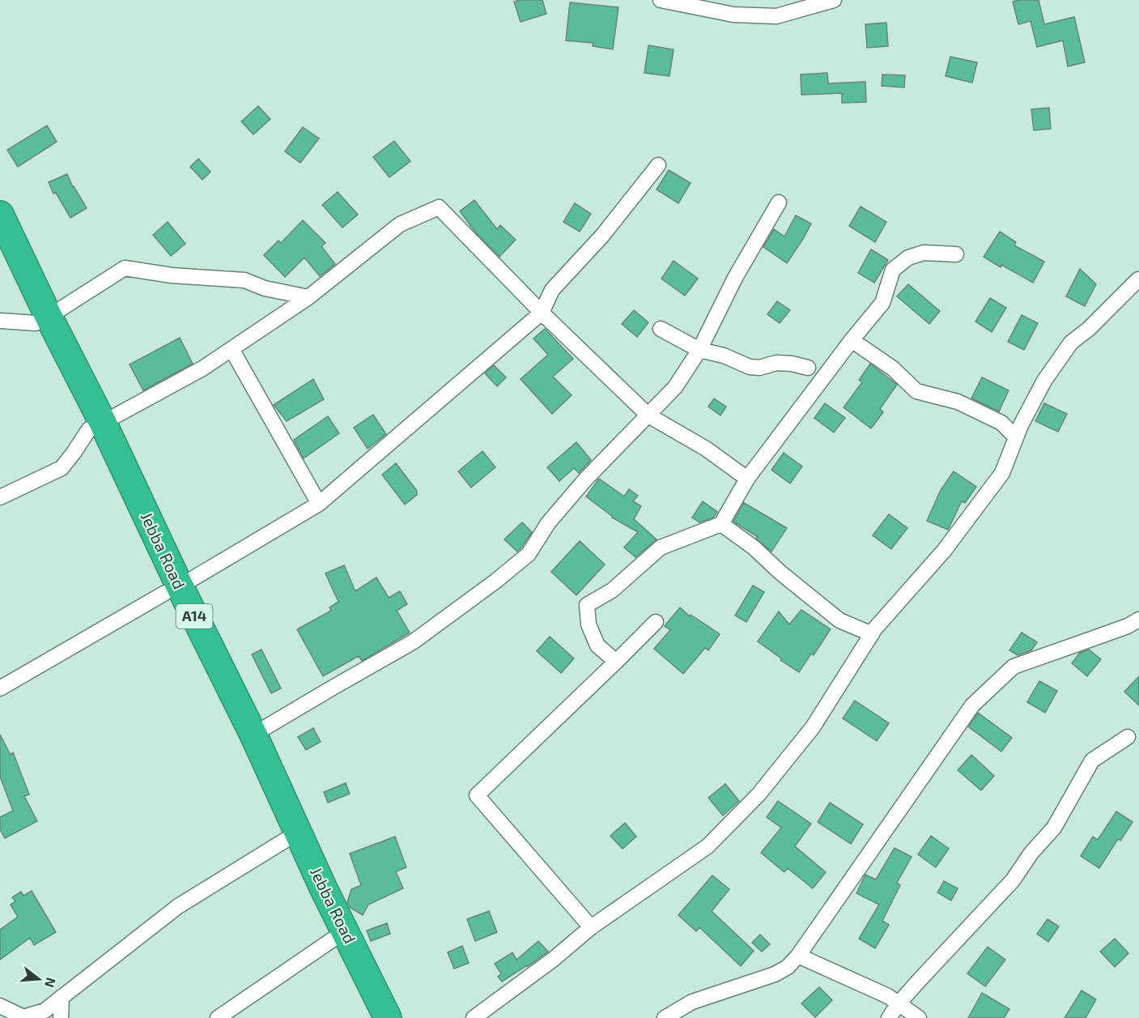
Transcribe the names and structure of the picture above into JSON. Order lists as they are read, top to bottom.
{
  "streets": {
    "highway": ["Jebba Road", "A14"]
  },
  "north": "right"
}
